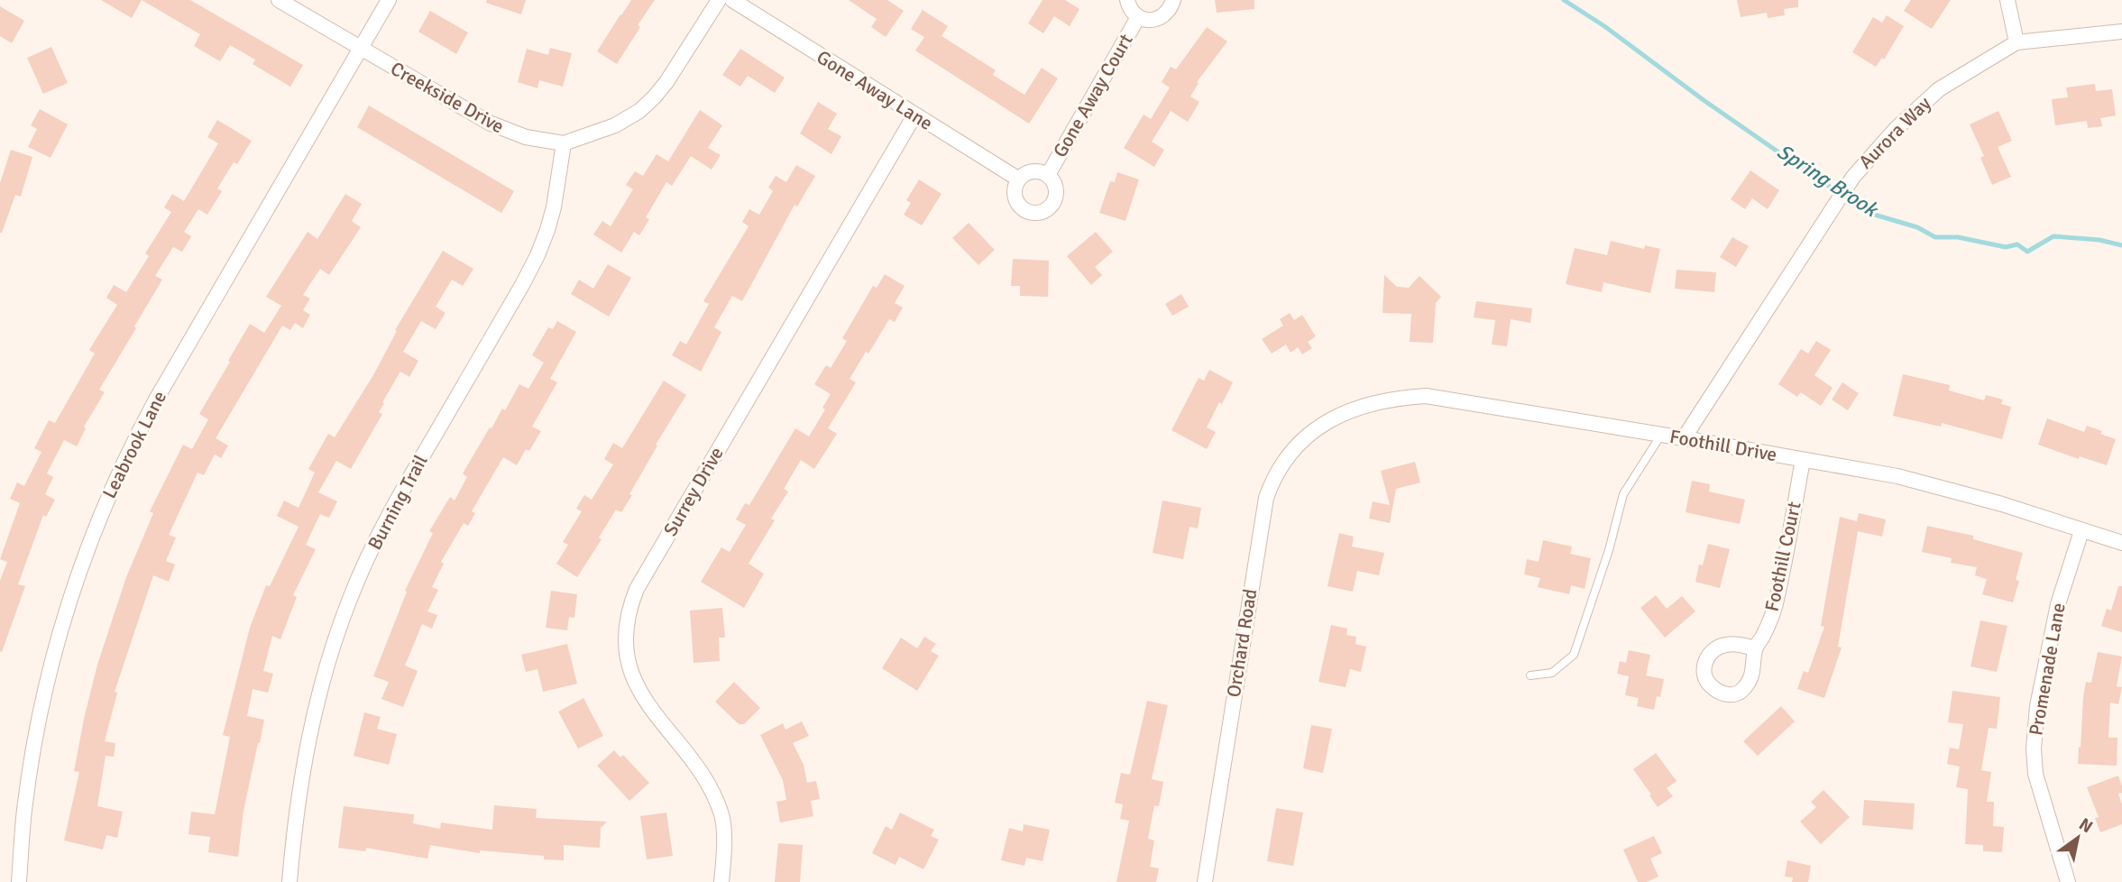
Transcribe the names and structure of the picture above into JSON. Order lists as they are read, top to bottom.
{
  "streets": {
    "street": [
      "Gone Away Lane",
      "Gone Away Court",
      "Creekside Drive",
      "Aurora Way",
      "Leabrook Lane",
      "Foothill Drive",
      "Surrey Drive",
      "Burning Trail",
      "Foothill Court",
      "Orchard Road",
      "Promenade Lane"
    ]
  },
  "crossings": [
    ["Gone Away Lane", "Gone Away Court"],
    ["Gone Away Lane", "Surrey Drive"],
    ["Creekside Drive", "Leabrook Lane"],
    ["Creekside Drive", "Burning Trail"],
    ["Aurora Way", "Foothill Drive"],
    ["Foothill Drive", "Foothill Court"],
    ["Foothill Drive", "Orchard Road"],
    ["Foothill Drive", "Promenade Lane"]
  ],
  "water": ["Spring Brook"],
  "north": "top right"
}
